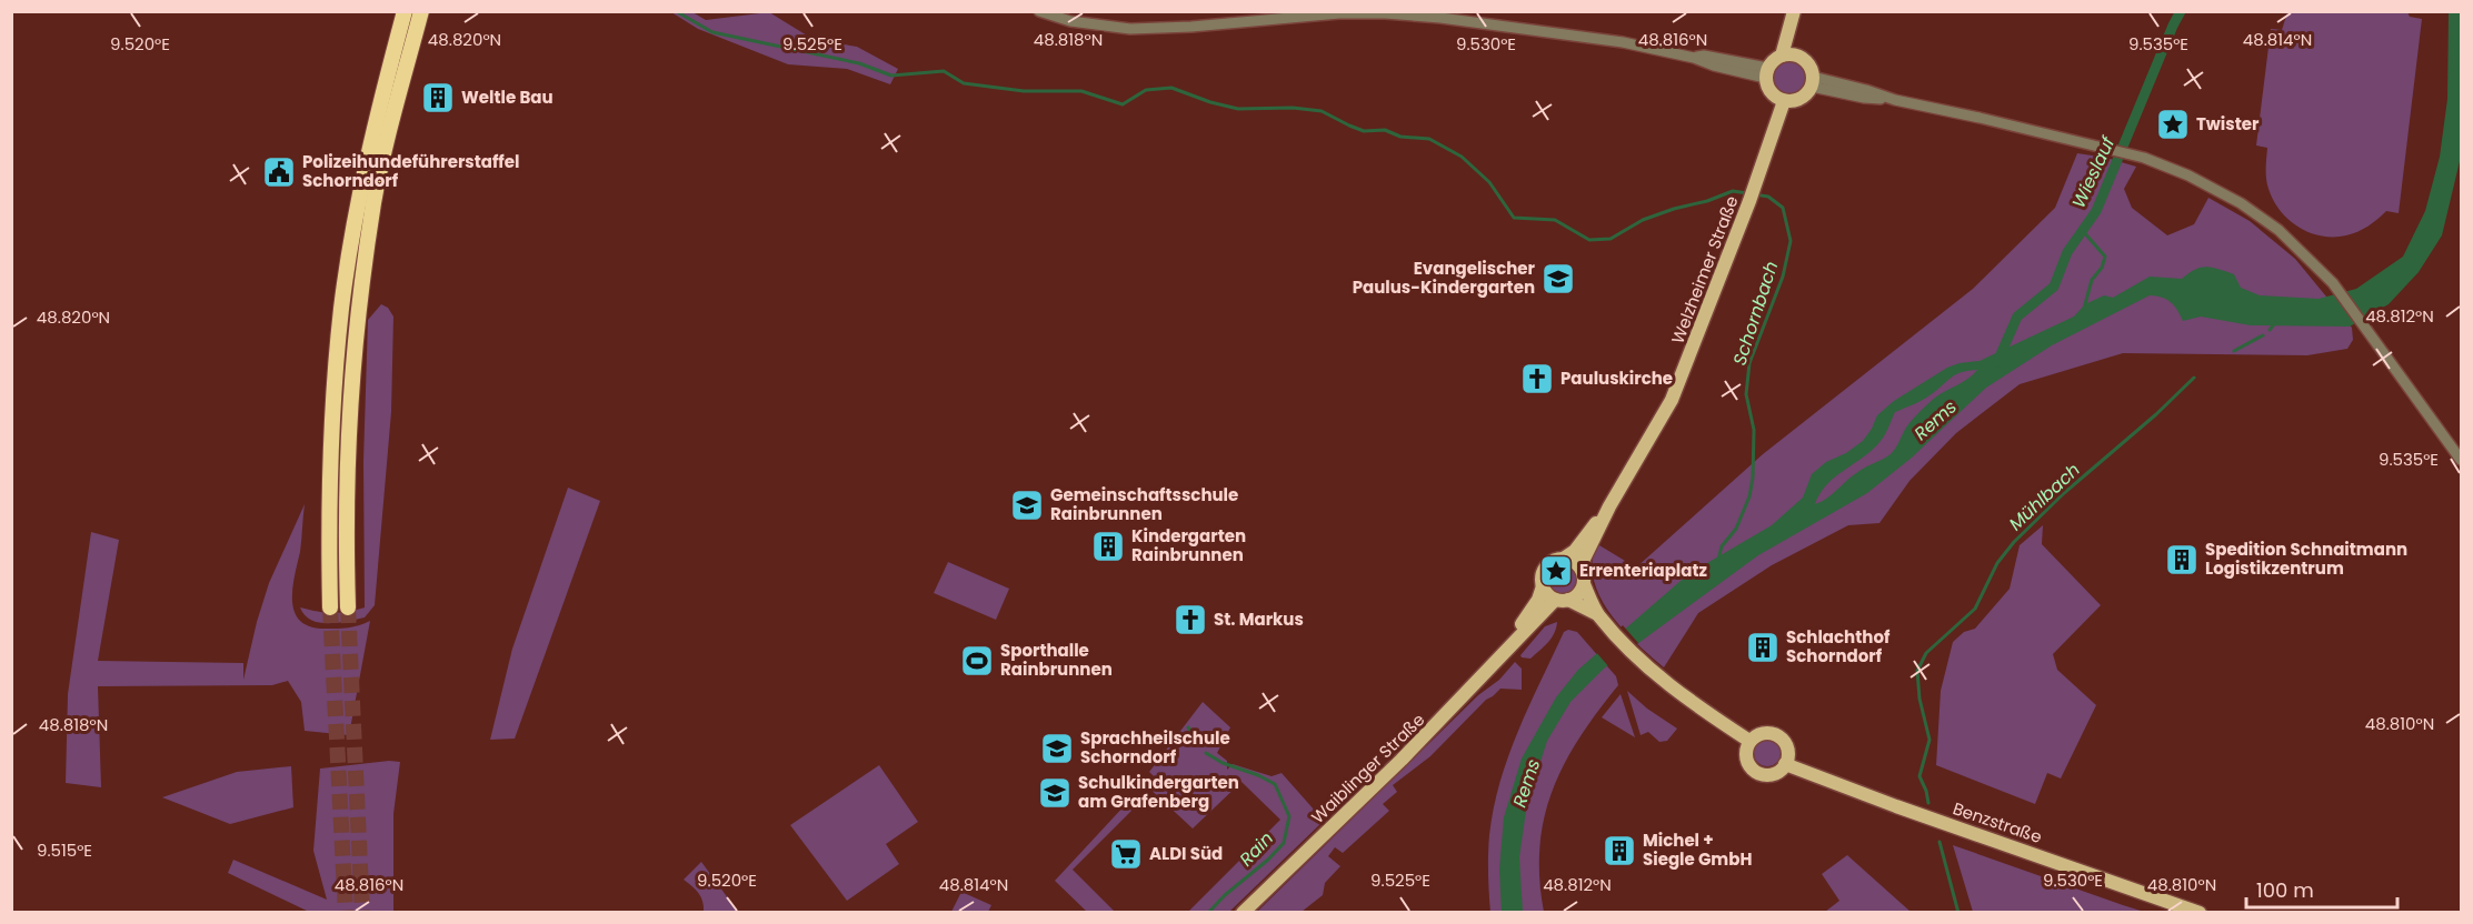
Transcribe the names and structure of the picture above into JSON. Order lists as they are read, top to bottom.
{
  "streets": {
    "main road": ["Welzheimer Straße", "Waiblinger Straße", "Benzstraße"]
  },
  "crossings": [
    ["Welzheimer Straße", "Waiblinger Straße"]
  ],
  "water": [
    "Wieslauf",
    "Schornbach",
    "Rems",
    "Mühlbach",
    "Rain"
  ],
  "places": {
    "building": [
      "Weltle Bau",
      "Kindergarten Rainbrunnen",
      "Spedition Schnaitmann Logistikzentrum",
      "Schlachthof Schorndorf",
      "Michel + Siegle GmbH"
    ],
    "place": ["Twister", "Errenteriaplatz"],
    "public building": ["Polizeihundeführerstaffel Schorndorf"],
    "school or university": [
      "Evangelischer Paulus-Kindergarten",
      "Gemeinschaftsschule Rainbrunnen",
      "Sprachheilschule Schorndorf",
      "Schulkindergarten am Grafenberg"
    ],
    "church": ["Pauluskirche", "St. Markus"],
    "sports": ["Sporthalle Rainbrunnen"],
    "supermarket": ["ALDI Süd"]
  },
  "scale_bar": "100 m",
  "coordinates": [
    "48.820°N",
    "48.818°N",
    "48.816°N",
    "48.814°N",
    "9.520°E",
    "9.525°E",
    "9.530°E",
    "9.535°E",
    "48.812°N",
    "48.810°N",
    "9.515°E"
  ]
}
